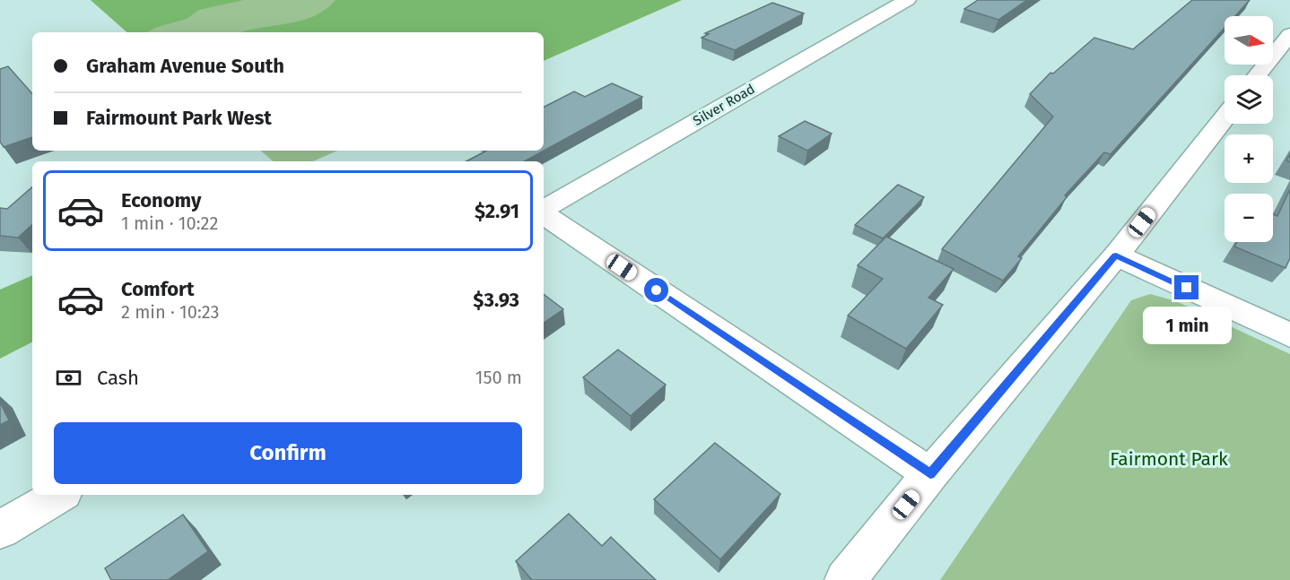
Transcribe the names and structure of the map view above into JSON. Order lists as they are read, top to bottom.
{
  "streets": {
    "street": ["Silver Road"]
  },
  "parks": ["Fairmont Park"],
  "north": "right",
  "page": {
    "map_buttons": ["+", "−"],
    "banner": ["Graham Avenue South", "Fairmount Park West"],
    "list": [
      {
        "name": "Economy",
        "note": "1 min · 10:22",
        "value": "$2.91"
      },
      {
        "name": "Comfort",
        "note": "2 min · 10:23",
        "value": "$3.93"
      }
    ],
    "bubble": "1 min",
    "pay": ["Cash", "150 m"],
    "buttons": "Confirm"
  }
}
